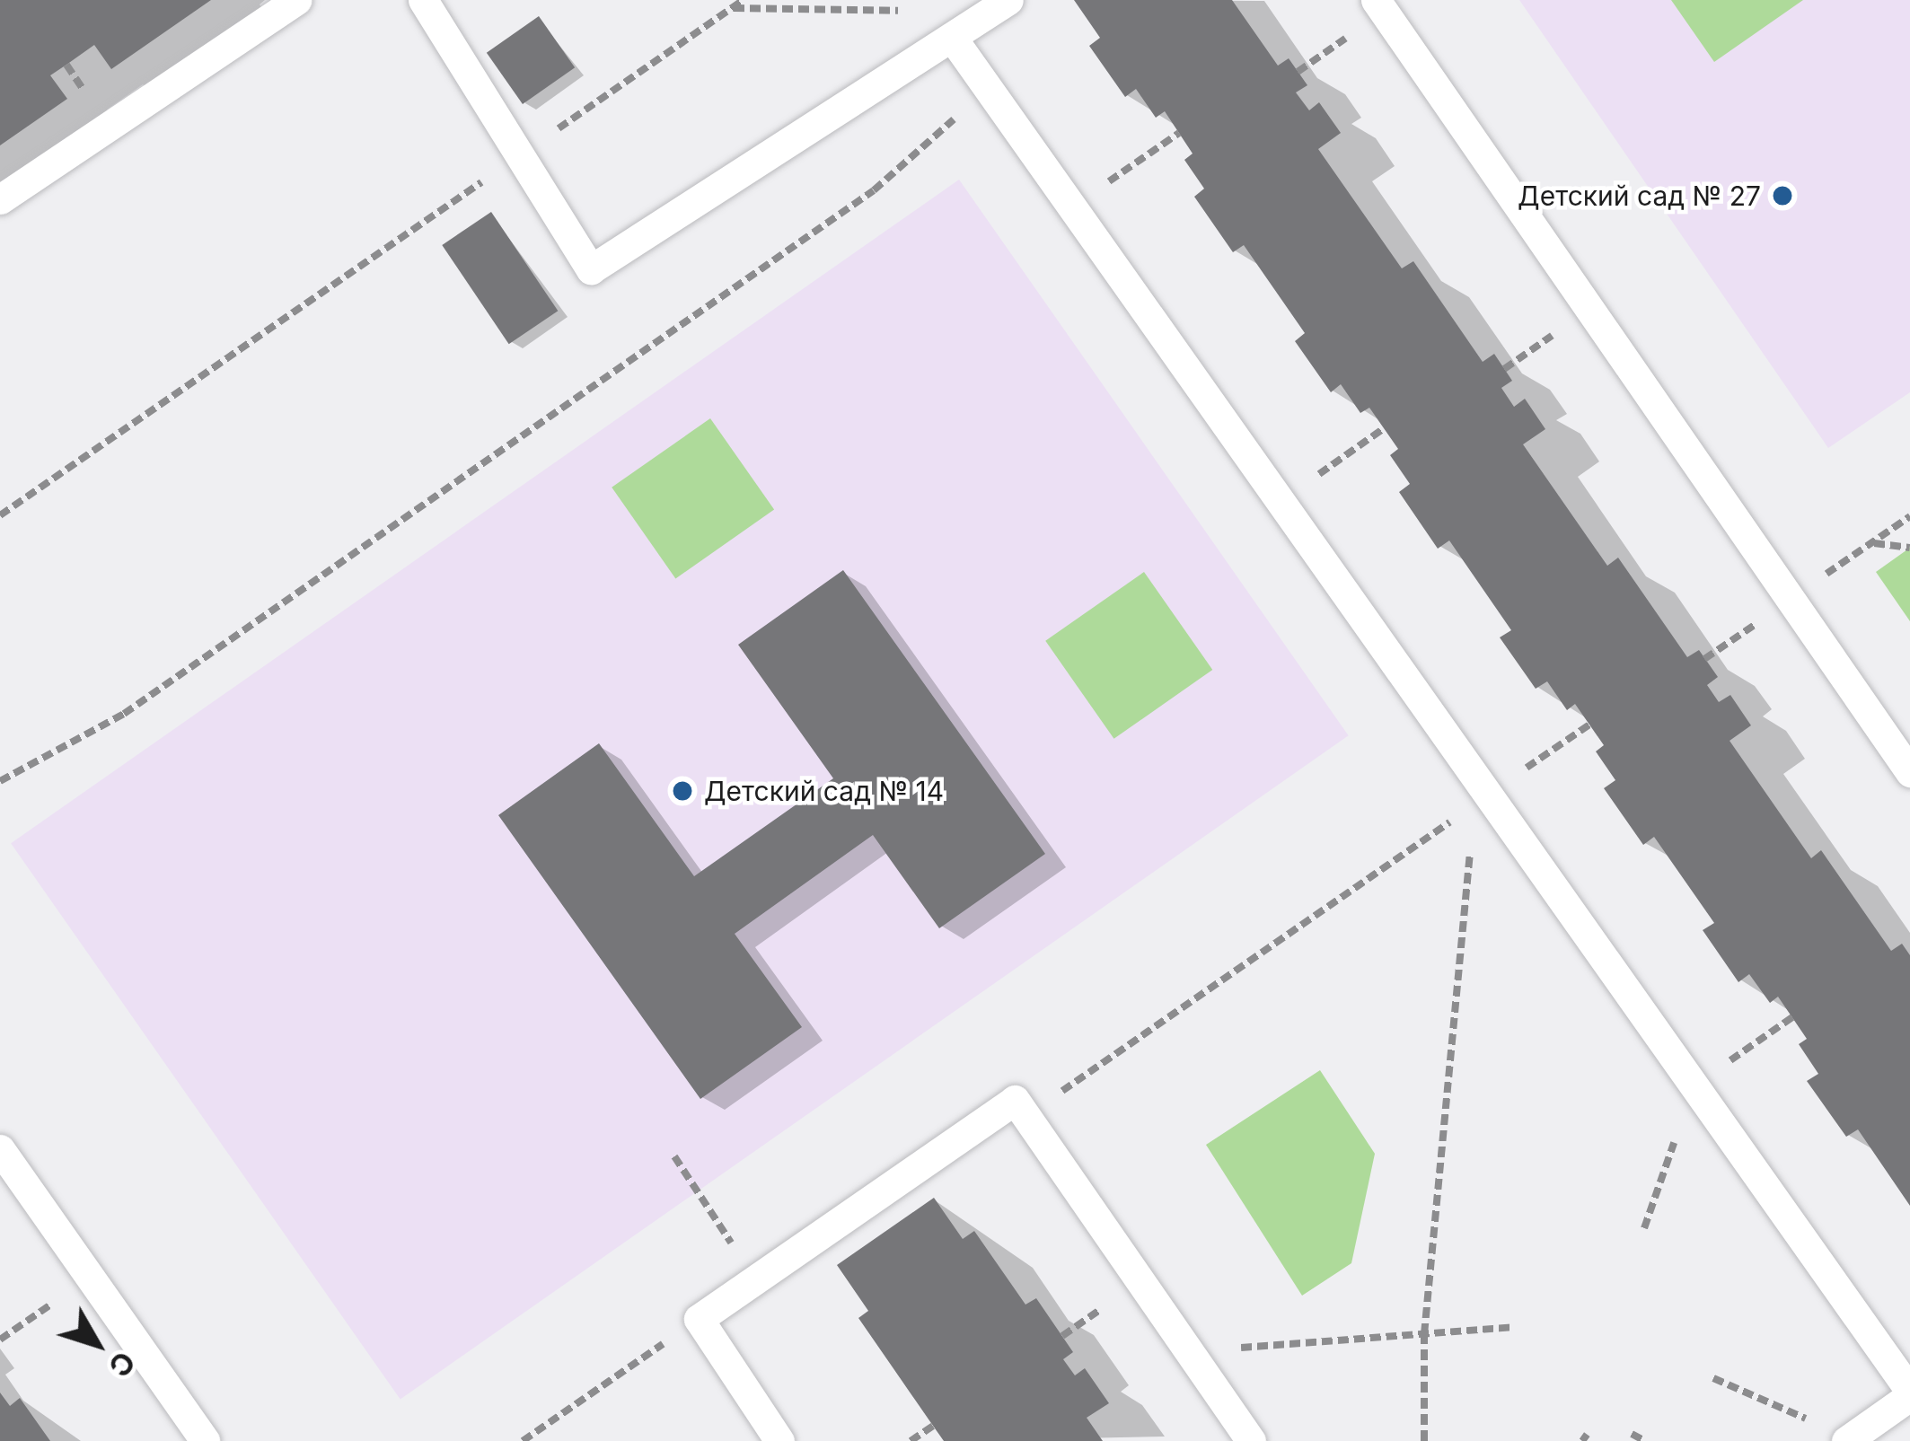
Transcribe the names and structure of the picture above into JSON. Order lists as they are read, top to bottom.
{
  "places": ["Детский сад № 27", "Детский сад № 14"],
  "north": "bottom right"
}
